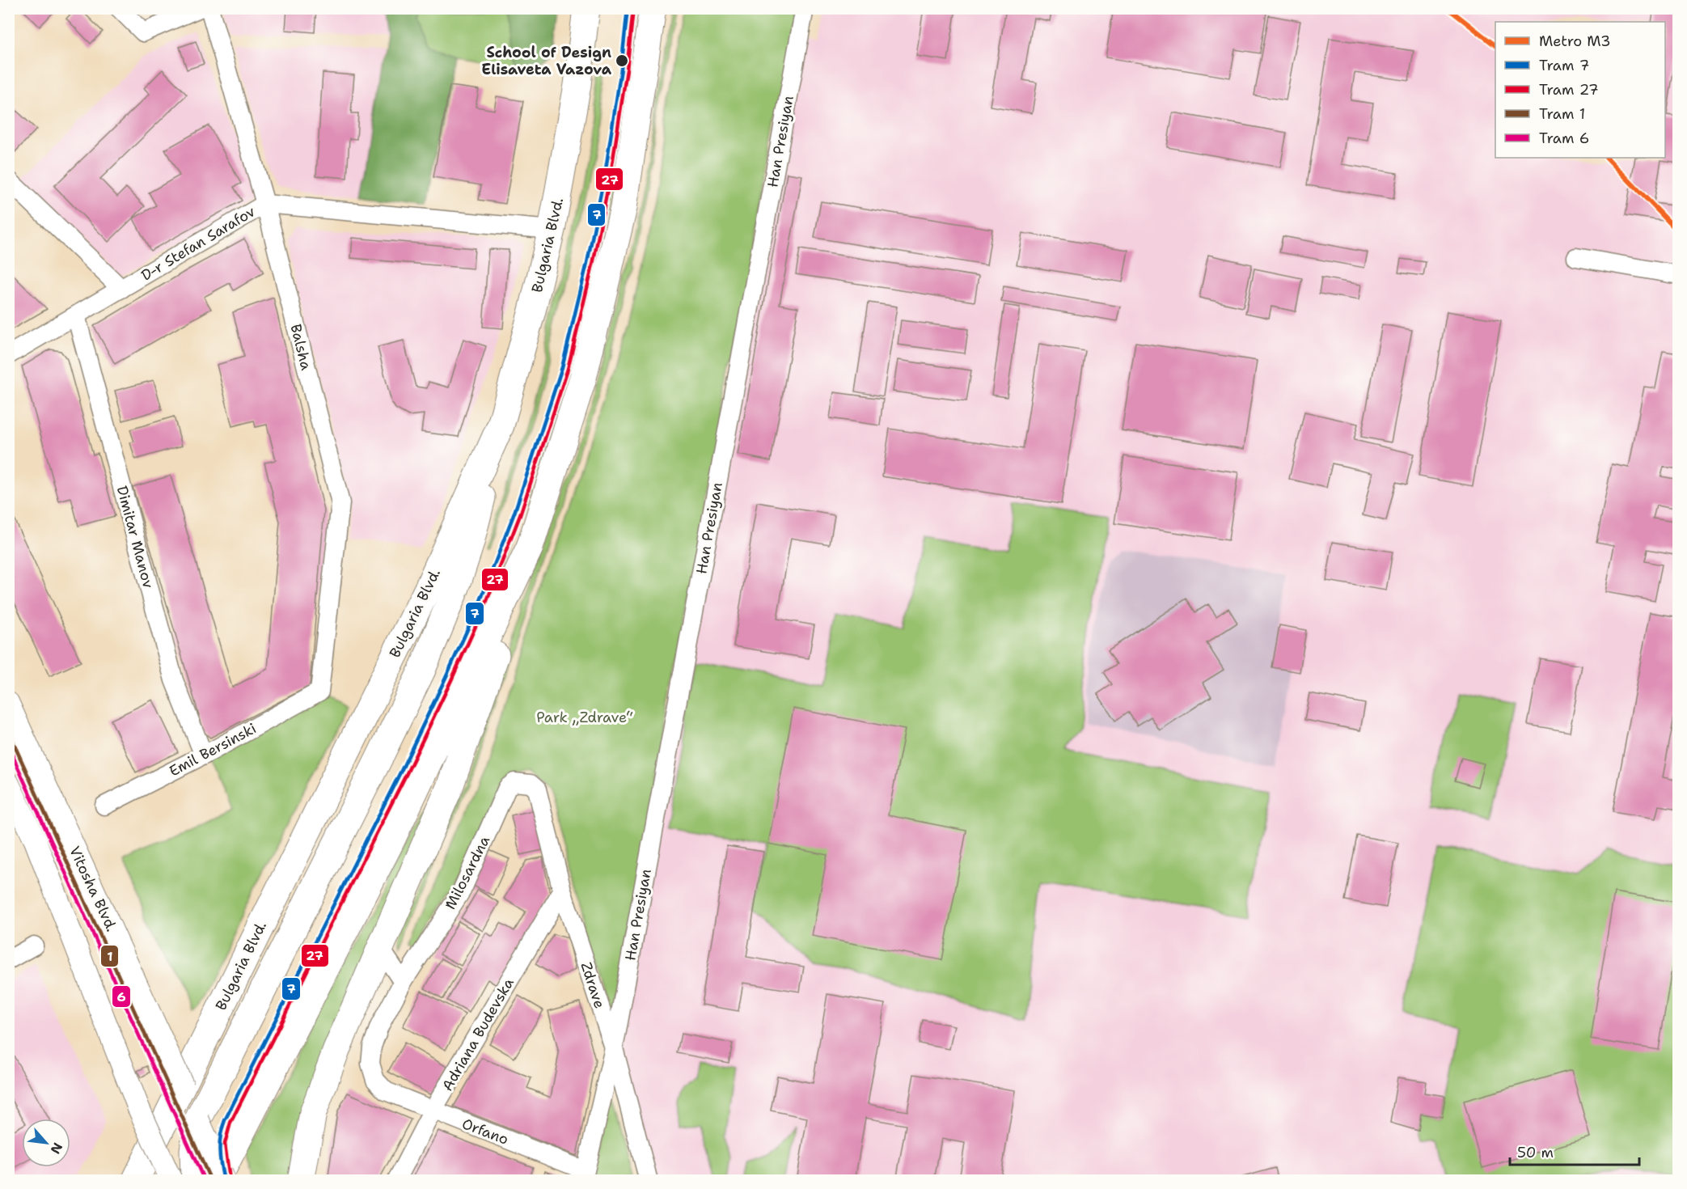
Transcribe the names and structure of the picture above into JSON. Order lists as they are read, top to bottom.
{
  "streets": {
    "main road": ["Bulgaria Blvd."],
    "street": [
      "Han Presiyan",
      "D-r Stefan Sarafov",
      "Balsha",
      "Dimitar Manov",
      "Emil Bersinski",
      "Milosardna",
      "Vitosha Blvd.",
      "Zdrave",
      "Adriana Budevska",
      "Orfano"
    ]
  },
  "crossings": [
    ["Han Presiyan", "Zdrave"],
    ["Han Presiyan", "Orfano"],
    ["D-r Stefan Sarafov", "Bulgaria Blvd."],
    ["D-r Stefan Sarafov", "Balsha"],
    ["D-r Stefan Sarafov", "Dimitar Manov"],
    ["Balsha", "Emil Bersinski"],
    ["Dimitar Manov", "Emil Bersinski"],
    ["Milosardna", "Zdrave"],
    ["Milosardna", "Orfano"],
    ["Zdrave", "Adriana Budevska"],
    ["Adriana Budevska", "Orfano"]
  ],
  "parks": ["Park „Zdrave“"],
  "places": ["School of Design Elisaveta Vazova"],
  "lines": [
    "metro line M3",
    "tram line 7",
    "tram line 27",
    "tram line 1",
    "tram line 6"
  ],
  "legend": [
    "Metro M3",
    "Tram 7",
    "Tram 27",
    "Tram 1",
    "Tram 6"
  ],
  "scale_bar": "50 m",
  "north": "bottom right"
}
